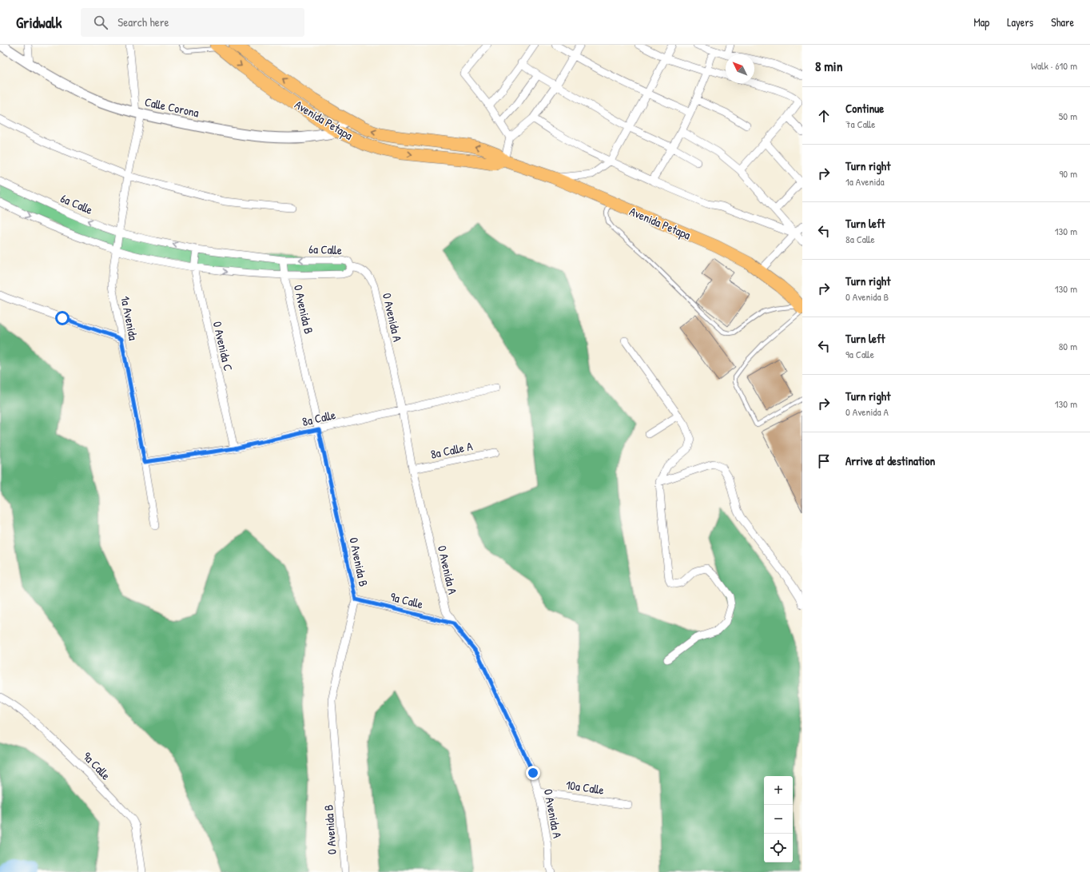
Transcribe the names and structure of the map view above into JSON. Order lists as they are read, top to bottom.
{
  "streets": {
    "main road": ["Avenida Petapa"],
    "street": [
      "Calle Corona",
      "6a Calle",
      "0 Avenida B",
      "0 Avenida A",
      "1a Avenida",
      "0 Avenida C",
      "8a Calle",
      "8a Calle A",
      "9a Calle",
      "10a Calle"
    ]
  },
  "crossings": [
    ["Calle Corona", "Avenida Petapa"],
    ["Calle Corona", "1a Avenida"],
    ["6a Calle", "0 Avenida B"],
    ["6a Calle", "0 Avenida A"],
    ["6a Calle", "1a Avenida"],
    ["6a Calle", "0 Avenida C"],
    ["0 Avenida B", "8a Calle"],
    ["0 Avenida B", "9a Calle"],
    ["0 Avenida A", "8a Calle"],
    ["0 Avenida A", "8a Calle A"],
    ["0 Avenida A", "9a Calle"],
    ["0 Avenida A", "10a Calle"],
    ["1a Avenida", "8a Calle"],
    ["0 Avenida C", "8a Calle"]
  ],
  "north": "top left",
  "page": {
    "header": "Gridwalk",
    "search": "Search here",
    "nav": ["Map", "Layers", "Share"],
    "heading": ["8 min", "Walk · 610 m"],
    "list": [
      ["Continue", "7a Calle", "50 m"],
      ["Turn right", "1a Avenida", "90 m"],
      ["Turn left", "8a Calle", "130 m"],
      ["Turn right", "0 Avenida B", "130 m"],
      ["Turn left", "9a Calle", "80 m"],
      ["Turn right", "0 Avenida A", "130 m"],
      "Arrive at destination"
    ],
    "map_buttons": ["+", "−"]
  }
}
